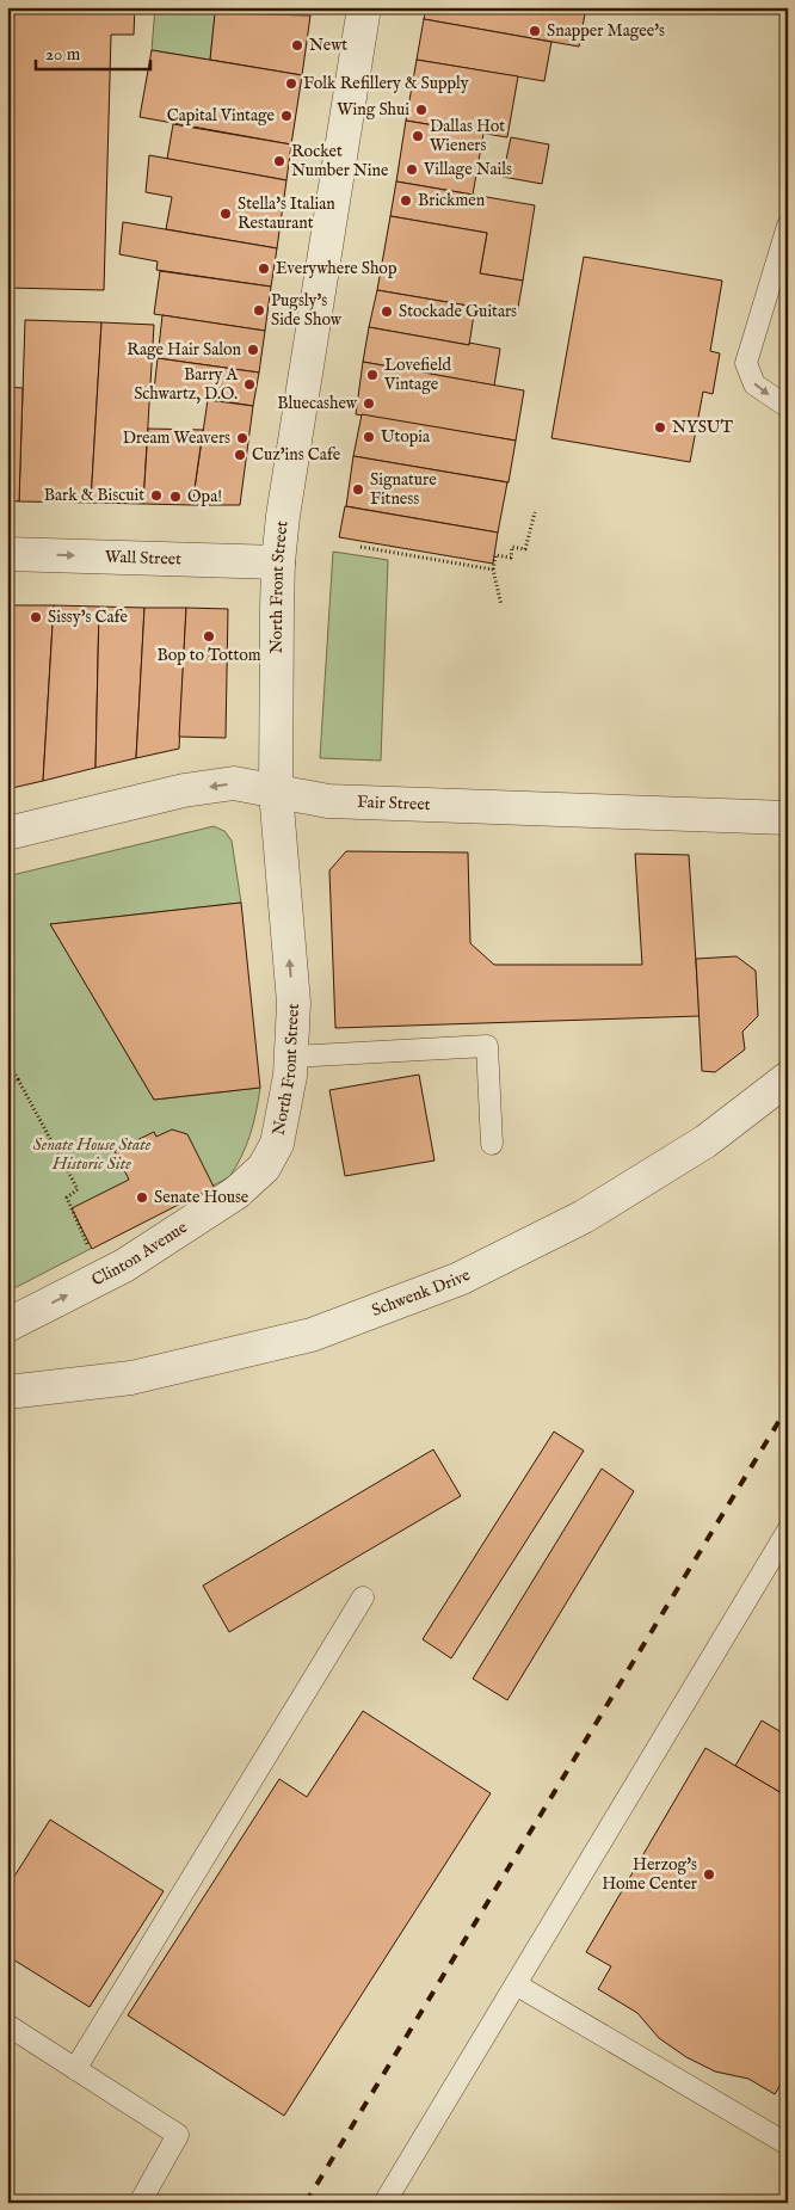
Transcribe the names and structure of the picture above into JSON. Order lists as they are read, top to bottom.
{
  "streets": {
    "street": [
      "Wall Street",
      "North Front Street",
      "Fair Street",
      "Clinton Avenue",
      "Schwenk Drive"
    ]
  },
  "crossings": [
    ["Wall Street", "North Front Street"],
    ["North Front Street", "Fair Street"],
    ["North Front Street", "Clinton Avenue"]
  ],
  "one_way": ["Wall Street", "Clinton Avenue"],
  "parks": ["Senate House State Historic Site"],
  "places": [
    "Snapper Magee's",
    "Newt",
    "Folk Refillery & Supply",
    "Wing Shui",
    "Capital Vintage",
    "Dallas Hot Wieners",
    "Rocket Number Nine",
    "Village Nails",
    "Brickmen",
    "Stella's Italian Restaurant",
    "Everywhere Shop",
    "Pugsly's Side Show",
    "Stockade Guitars",
    "Rage Hair Salon",
    "Lovefield Vintage",
    "Barry A Schwartz, D.O.",
    "Bluecashew",
    "NYSUT",
    "Utopia",
    "Dream Weavers",
    "Cuz'ins Cafe",
    "Signature Fitness",
    "Bark & Biscuit",
    "Opa!",
    "Sissy's Cafe",
    "Bop to Tottom",
    "Senate House",
    "Herzog's Home Center"
  ],
  "scale_bar": "20 m"
}
